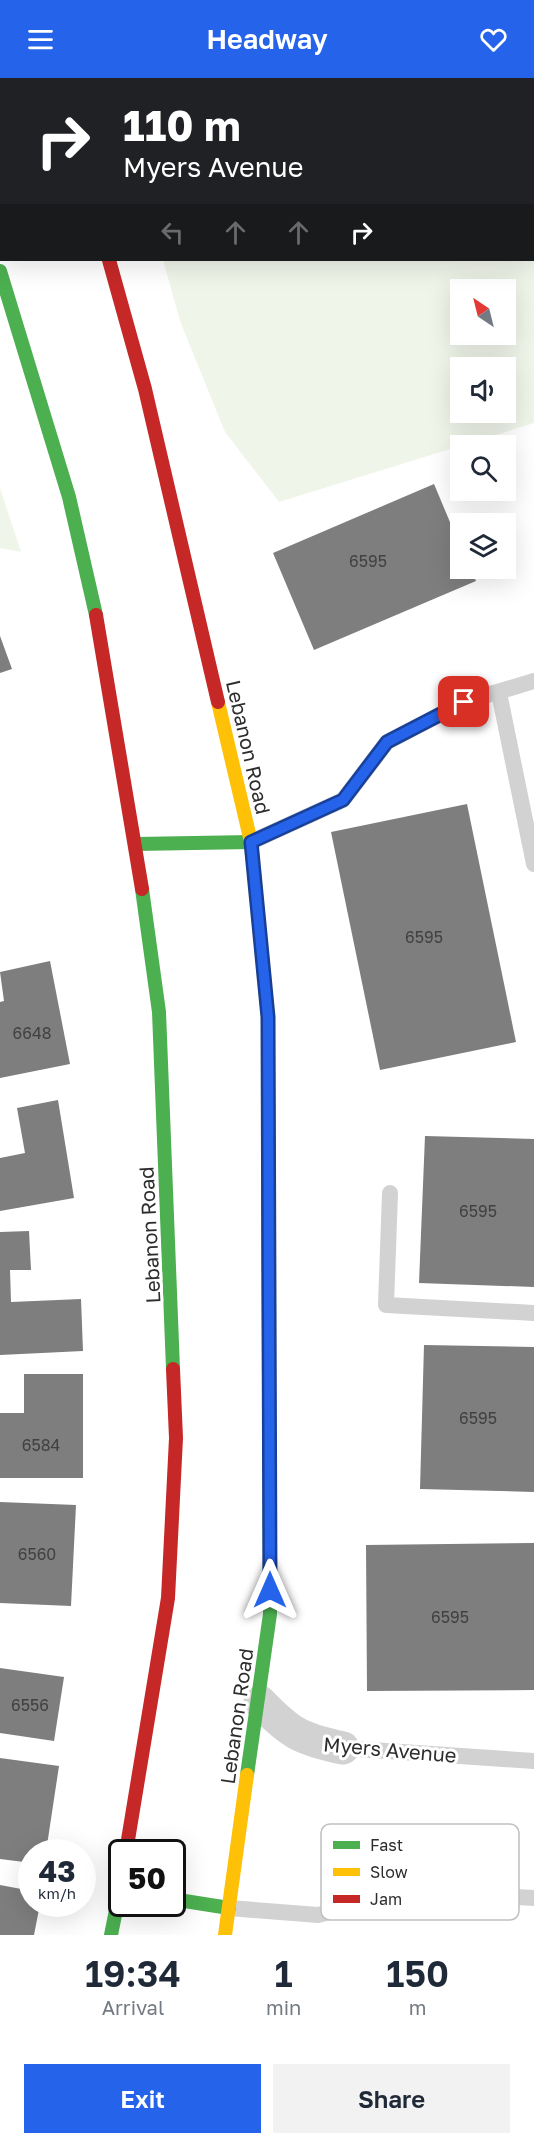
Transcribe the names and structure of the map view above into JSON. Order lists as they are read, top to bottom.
{
  "streets": {
    "main road": ["Lebanon Road"],
    "street": ["Myers Avenue"]
  },
  "crossings": [
    ["Lebanon Road", "Myers Avenue"]
  ],
  "house_numbers": [
    "6595",
    "6595",
    "6648",
    "6595",
    "6595",
    "6584",
    "6560",
    "6595",
    "6556"
  ],
  "legend": ["Fast", "Slow", "Jam"],
  "north": "top left",
  "page": {
    "header": "Headway",
    "turn": ["110 m", "Myers Avenue"],
    "speed": "43 km/h",
    "limit": "50",
    "eta": [
      "19:34",
      "Arrival",
      "1",
      "min",
      "150",
      "m"
    ],
    "buttons": ["Exit", "Share"]
  }
}
